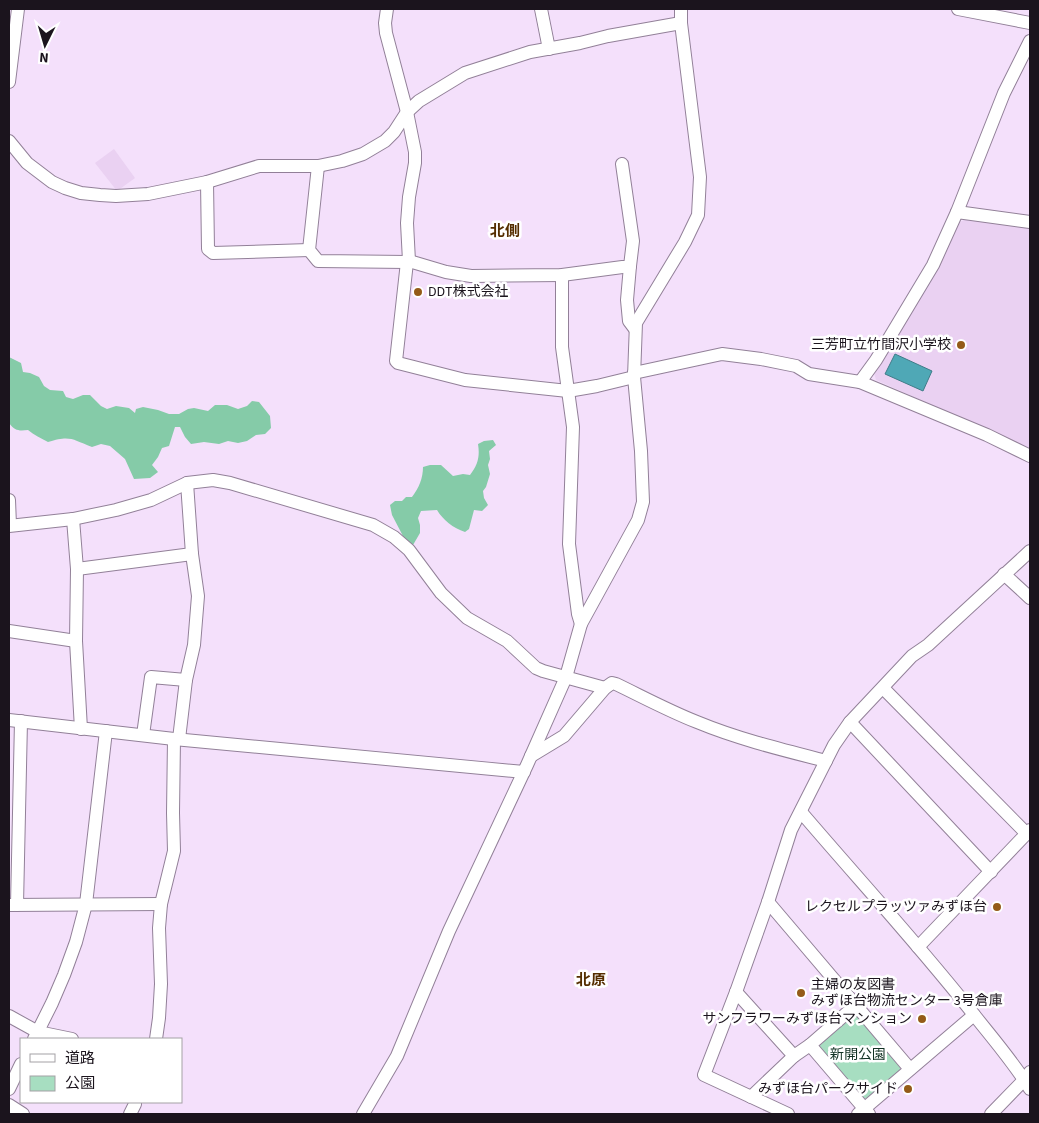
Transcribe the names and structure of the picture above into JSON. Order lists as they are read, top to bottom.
{
  "districts": ["北側", "北原"],
  "parks": ["新開公園"],
  "places": [
    "DDT株式会社",
    "三芳町立竹間沢小学校",
    "レクセルプラッツァみずほ台",
    "主婦の友図書 みずほ台物流センター 3号倉庫",
    "サンフラワーみずほ台マンション",
    "みずほ台パークサイド"
  ],
  "legend": ["道路", "公園"],
  "north": "bottom"
}
